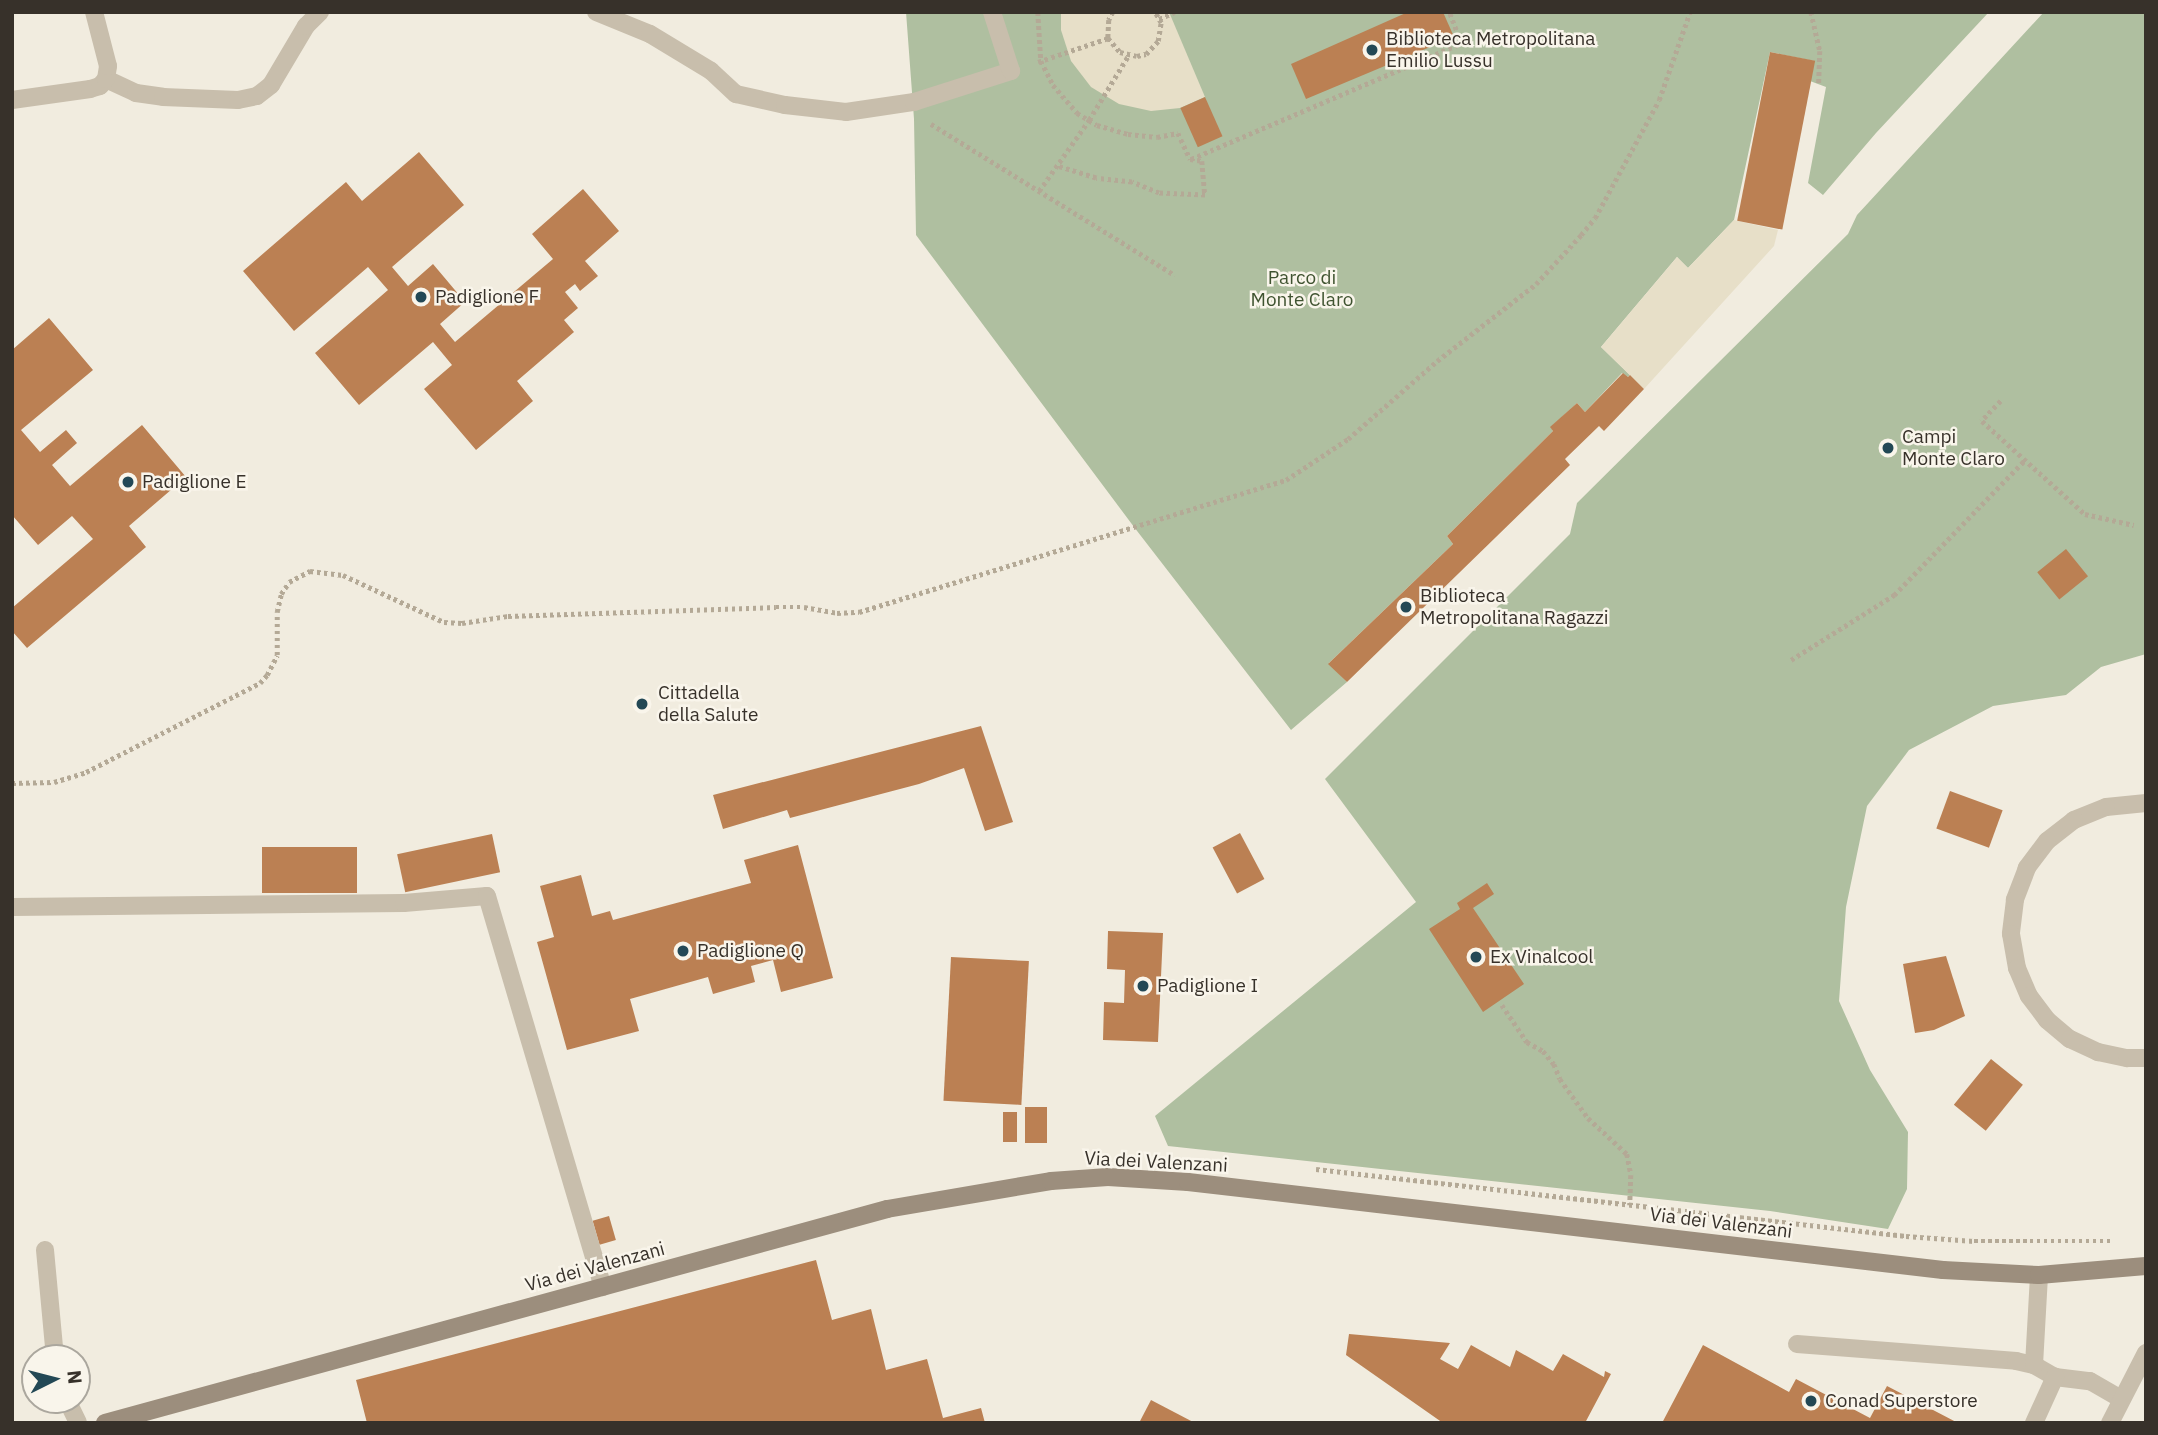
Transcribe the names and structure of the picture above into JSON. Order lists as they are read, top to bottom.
{
  "streets": {
    "street": ["Via dei Valenzani"]
  },
  "parks": ["Parco di Monte Claro"],
  "places": [
    "Biblioteca Metropolitana Emilio Lussu",
    "Padiglione F",
    "Campi Monte Claro",
    "Padiglione E",
    "Biblioteca Metropolitana Ragazzi",
    "Cittadella della Salute",
    "Padiglione Q",
    "Ex Vinalcool",
    "Padiglione I",
    "Conad Superstore"
  ],
  "north": "right"
}
